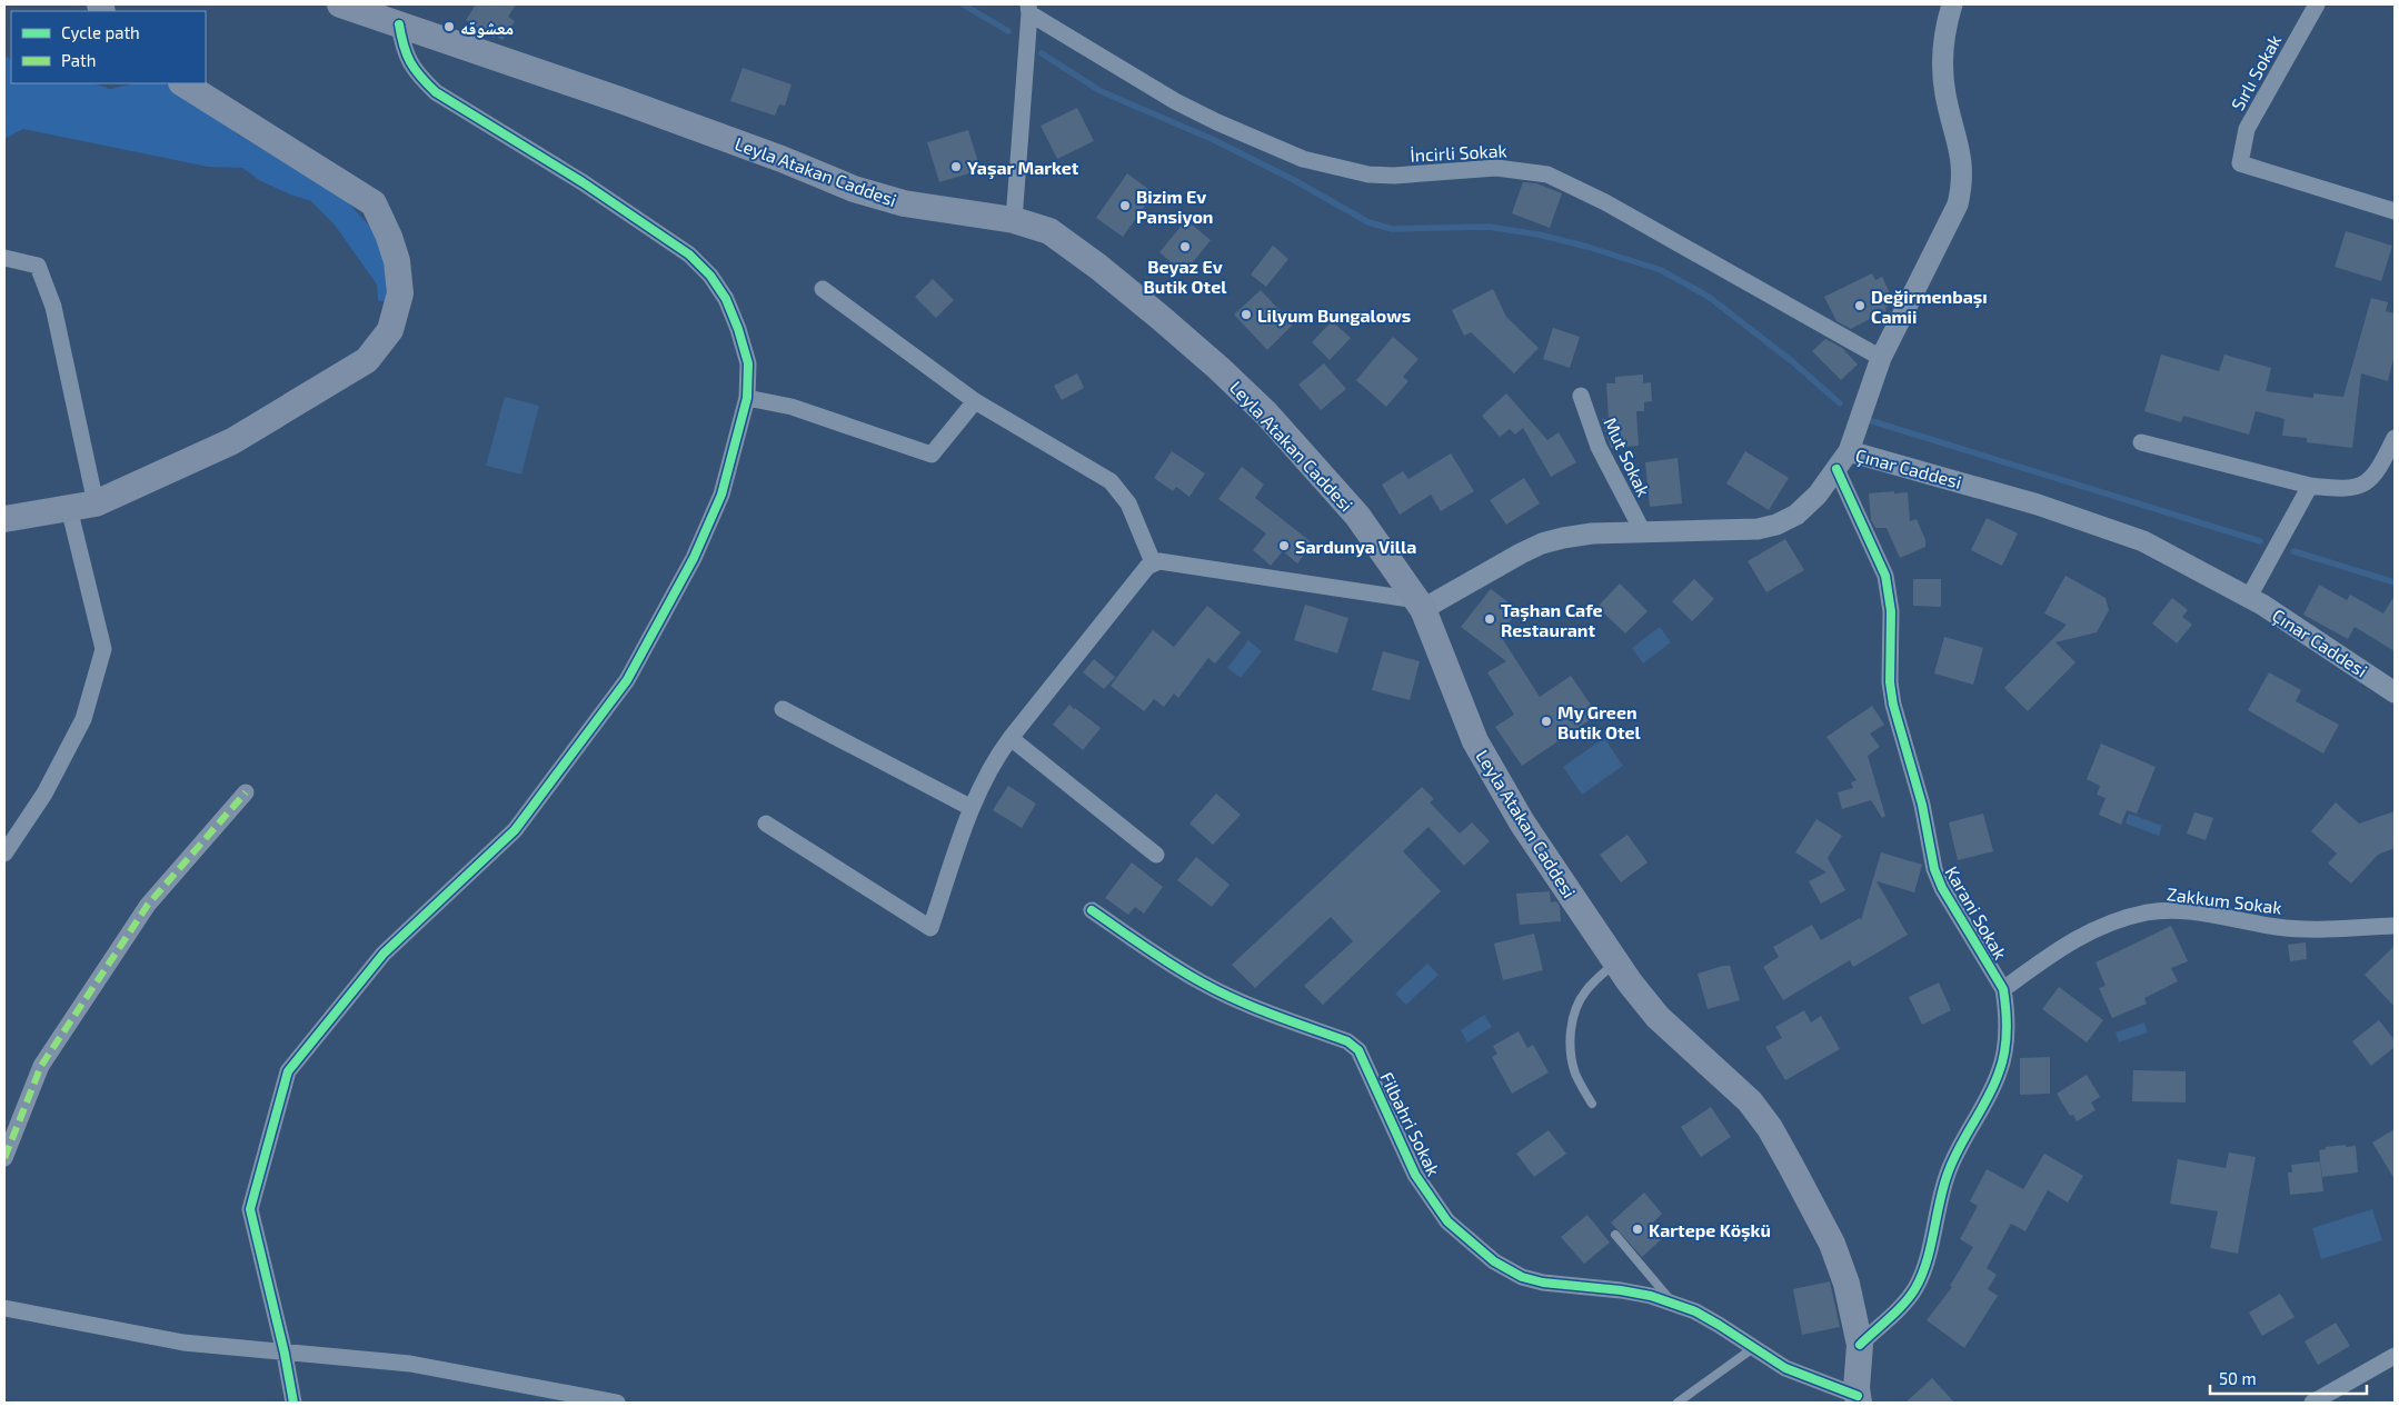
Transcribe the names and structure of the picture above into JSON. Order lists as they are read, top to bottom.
{
  "streets": {
    "main road": ["Leyla Atakan Caddesi"],
    "street": [
      "Sırlı Sokak",
      "İncirli Sokak",
      "Mut Sokak",
      "Çınar Caddesi",
      "Zakkum Sokak",
      "Karani Sokak",
      "Filbahri Sokak"
    ]
  },
  "crossings": [
    ["Leyla Atakan Caddesi", "Çınar Caddesi"],
    ["Leyla Atakan Caddesi", "Karani Sokak"],
    ["Leyla Atakan Caddesi", "Filbahri Sokak"],
    ["Mut Sokak", "Çınar Caddesi"],
    ["Çınar Caddesi", "Karani Sokak"],
    ["Zakkum Sokak", "Karani Sokak"]
  ],
  "places": [
    "معشوقه",
    "Yaşar Market",
    "Bizim Ev Pansiyon",
    "Beyaz Ev Butik Otel",
    "Değirmenbaşı Camii",
    "Lilyum Bungalows",
    "Sardunya Villa",
    "Taşhan Cafe Restaurant",
    "My Green Butik Otel",
    "Kartepe Köşkü"
  ],
  "legend": ["Cycle path", "Path"],
  "scale_bar": "50 m"
}
